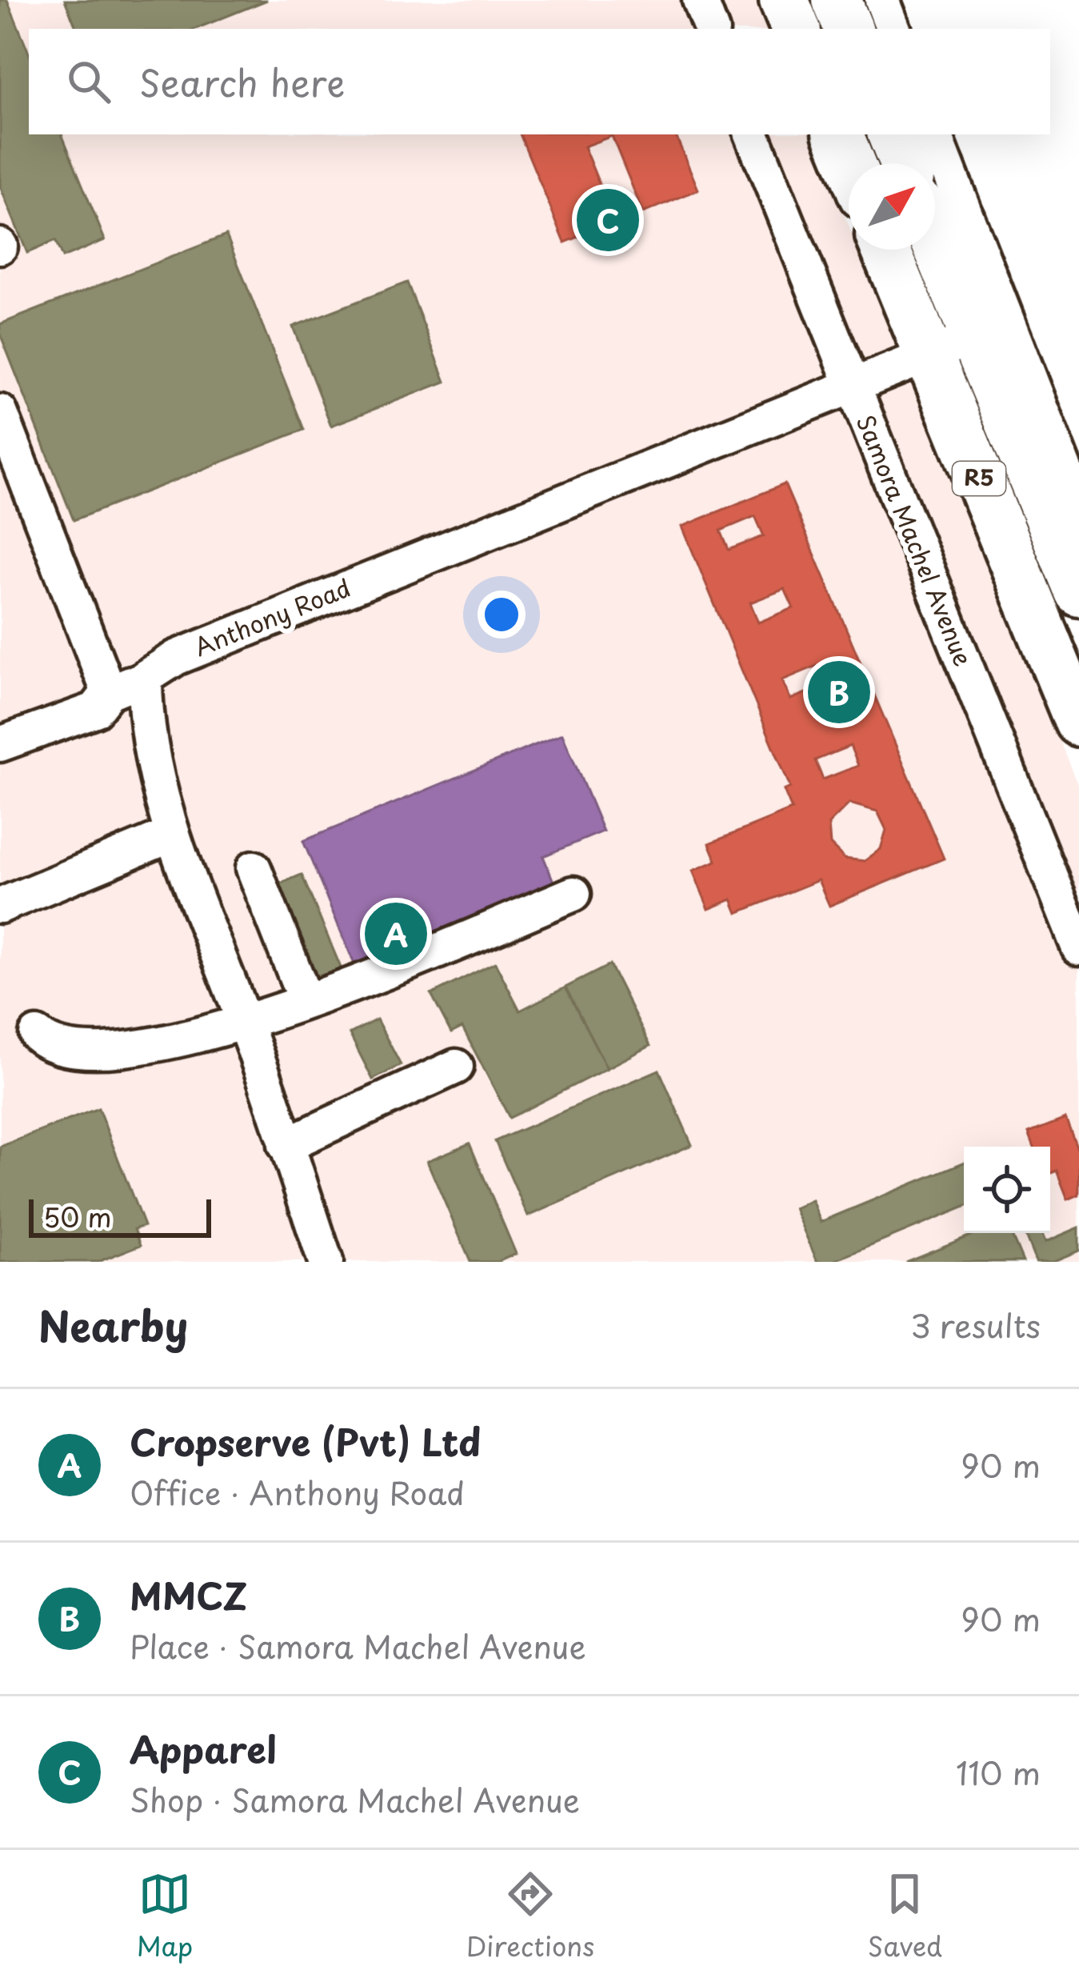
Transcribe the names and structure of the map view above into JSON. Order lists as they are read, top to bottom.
{
  "streets": {
    "highway": ["R5"],
    "street": ["Samora Machel Avenue", "Anthony Road"]
  },
  "crossings": [
    ["R5", "Anthony Road"],
    ["Samora Machel Avenue", "Anthony Road"]
  ],
  "scale_bar": "50 m",
  "north": "top right",
  "page": {
    "search": "Search here",
    "pins": ["C", "B", "A"],
    "scale": "50 m",
    "heading": ["Nearby", "3 results"],
    "list": [
      {
        "mark": "A",
        "name": "Cropserve (Pvt) Ltd",
        "note": "Office · Anthony Road",
        "value": "90 m"
      },
      {
        "mark": "B",
        "name": "MMCZ",
        "note": "Place · Samora Machel Avenue",
        "value": "90 m"
      },
      {
        "mark": "C",
        "name": "Apparel",
        "note": "Shop · Samora Machel Avenue",
        "value": "110 m"
      }
    ],
    "nav": ["Map", "Directions", "Saved"]
  }
}
